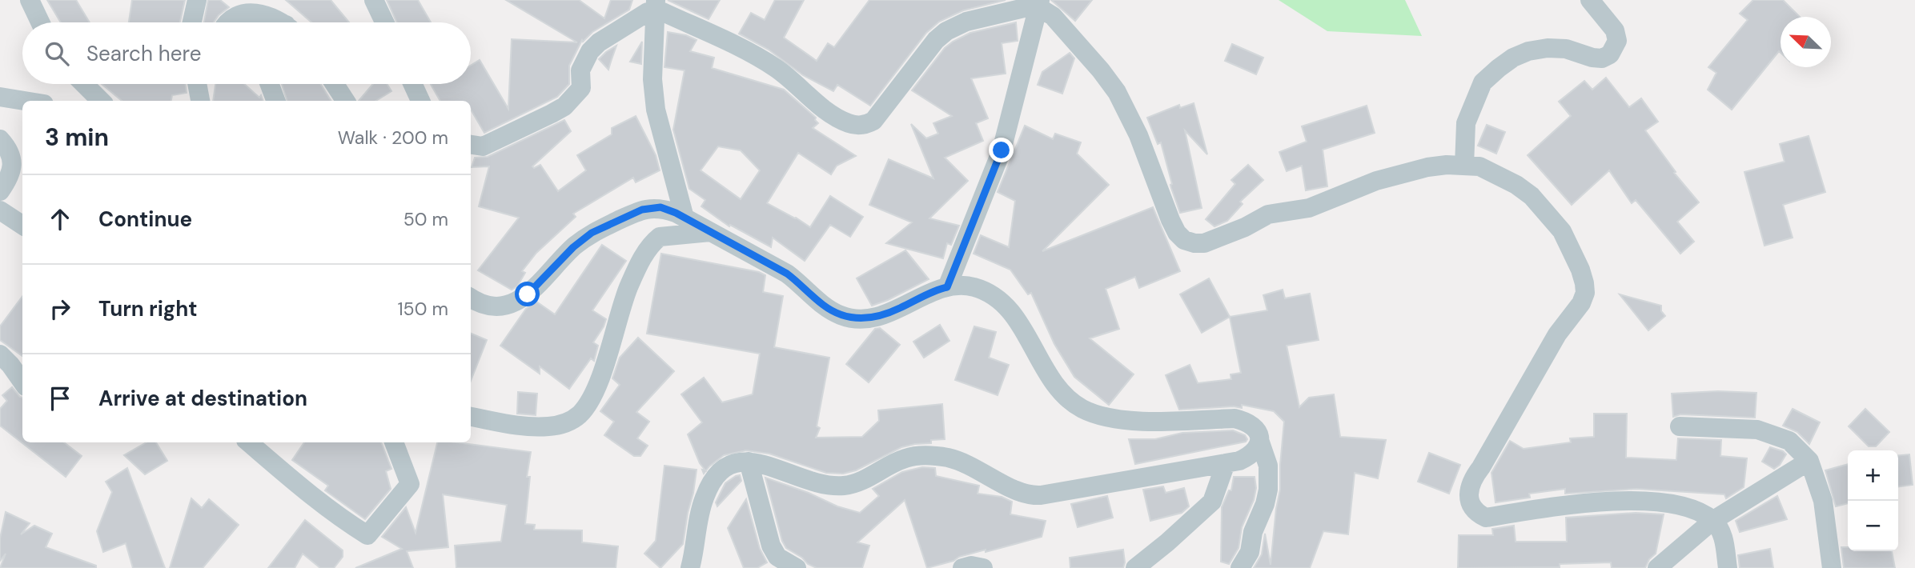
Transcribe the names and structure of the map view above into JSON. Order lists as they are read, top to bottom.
{
  "north": "top left",
  "page": {
    "search": "Search here",
    "heading": ["3 min", "Walk · 200 m"],
    "list": [
      ["Continue", "50 m"],
      ["Turn right", "150 m"],
      "Arrive at destination"
    ],
    "map_buttons": ["+", "−"]
  }
}
